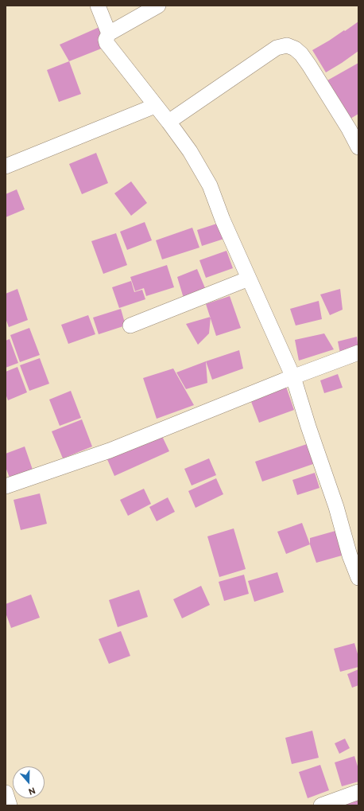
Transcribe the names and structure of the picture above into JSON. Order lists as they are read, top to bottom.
{
  "north": "bottom"
}
